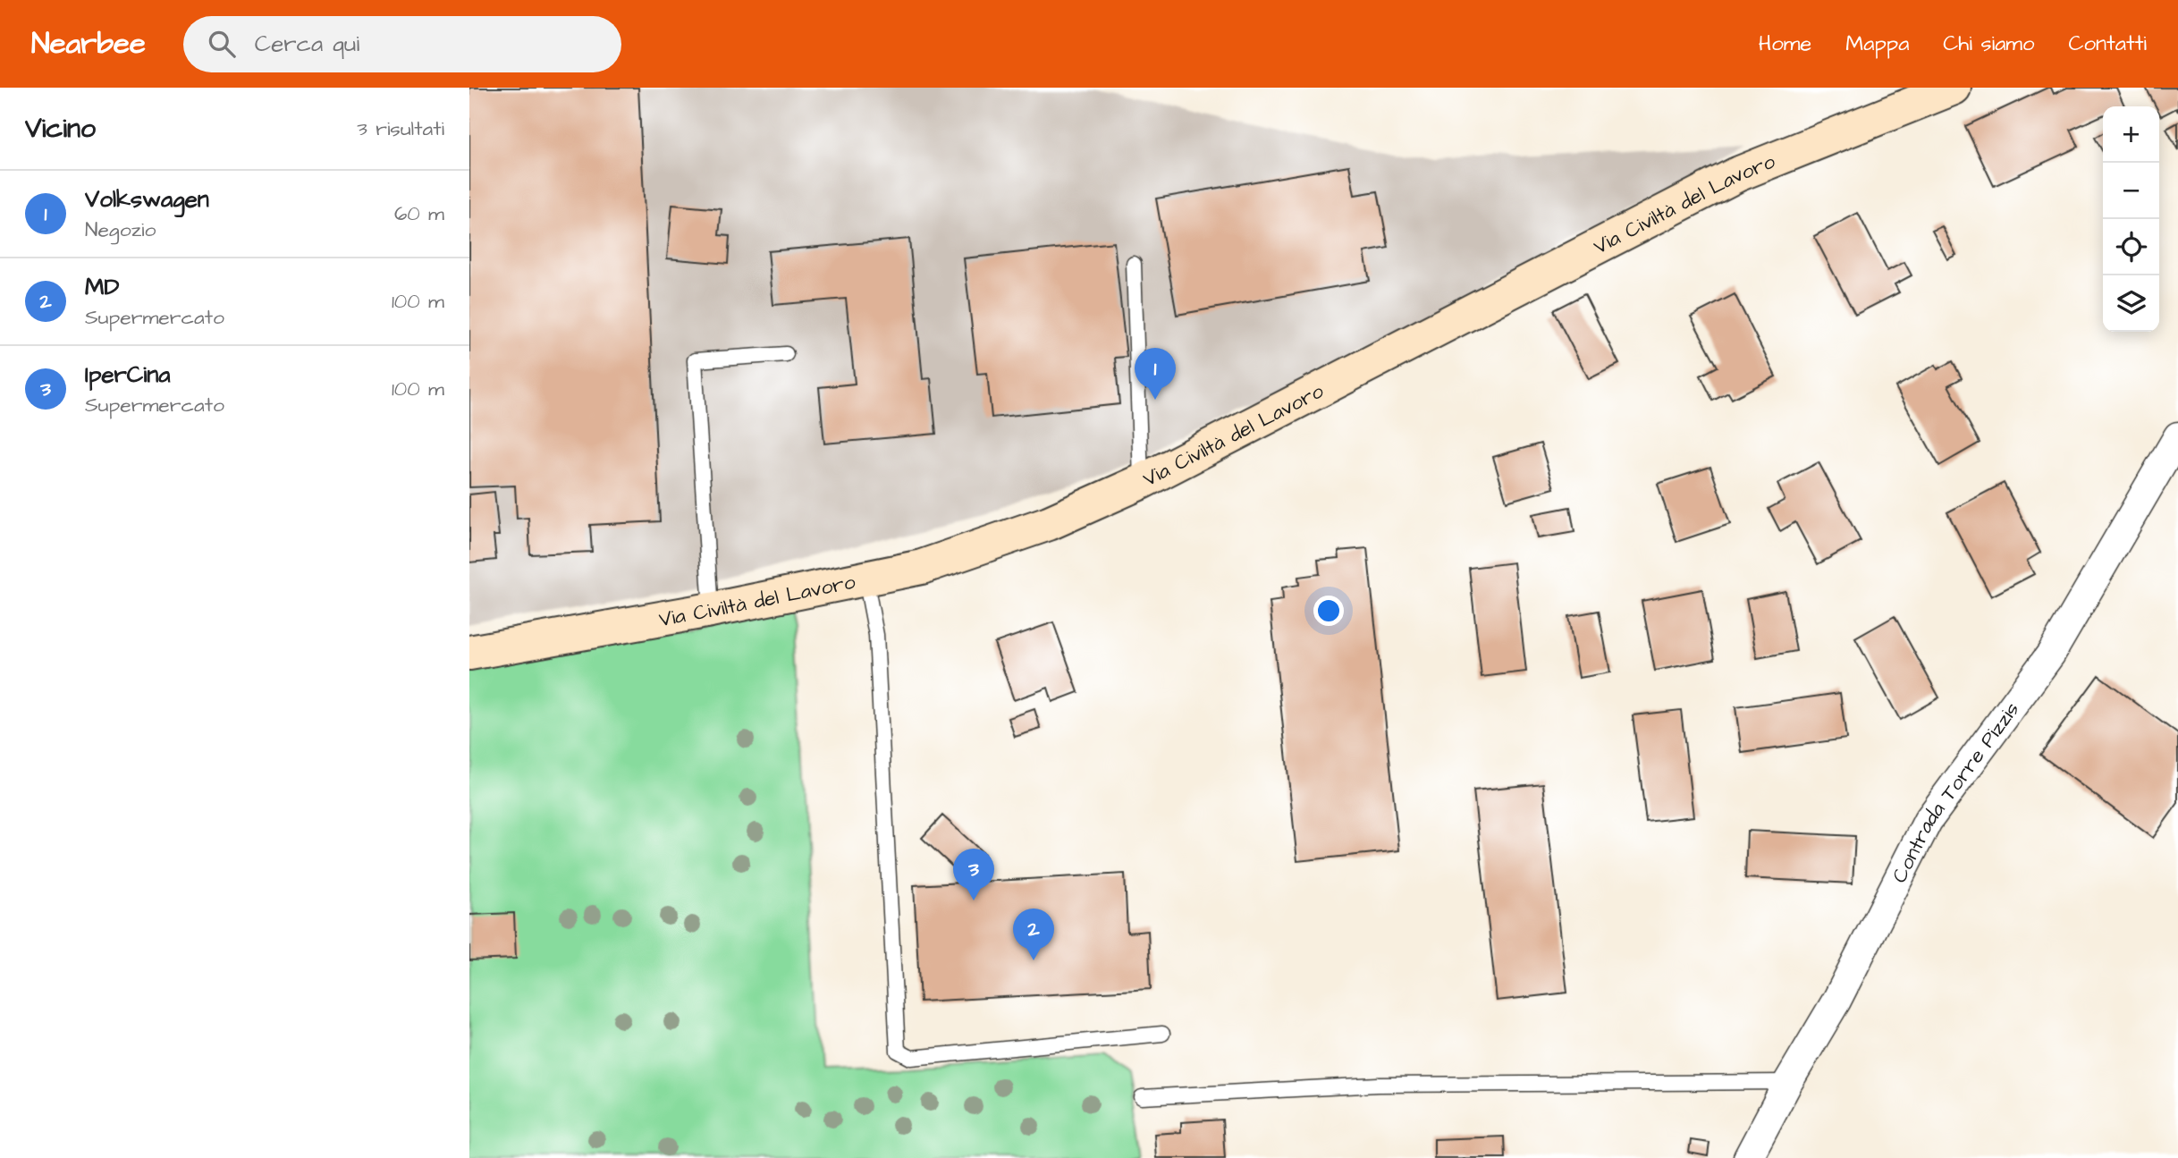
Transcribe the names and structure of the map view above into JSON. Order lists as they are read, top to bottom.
{
  "streets": {
    "main road": ["Via Civiltà del Lavoro"],
    "street": ["Contrada Torre Pizzis"]
  },
  "page": {
    "header": "Nearbee",
    "search": "Cerca qui",
    "nav": [
      "Home",
      "Mappa",
      "Chi siamo",
      "Contatti"
    ],
    "heading": ["Vicino", "3 risultati"],
    "map_buttons": ["+", "−"],
    "list": [
      {
        "mark": "1",
        "name": "Volkswagen",
        "note": "Negozio",
        "value": "60 m"
      },
      {
        "mark": "2",
        "name": "MD",
        "note": "Supermercato",
        "value": "100 m"
      },
      {
        "mark": "3",
        "name": "IperCina",
        "note": "Supermercato",
        "value": "100 m"
      }
    ],
    "pins": ["1", "3", "2"]
  }
}
